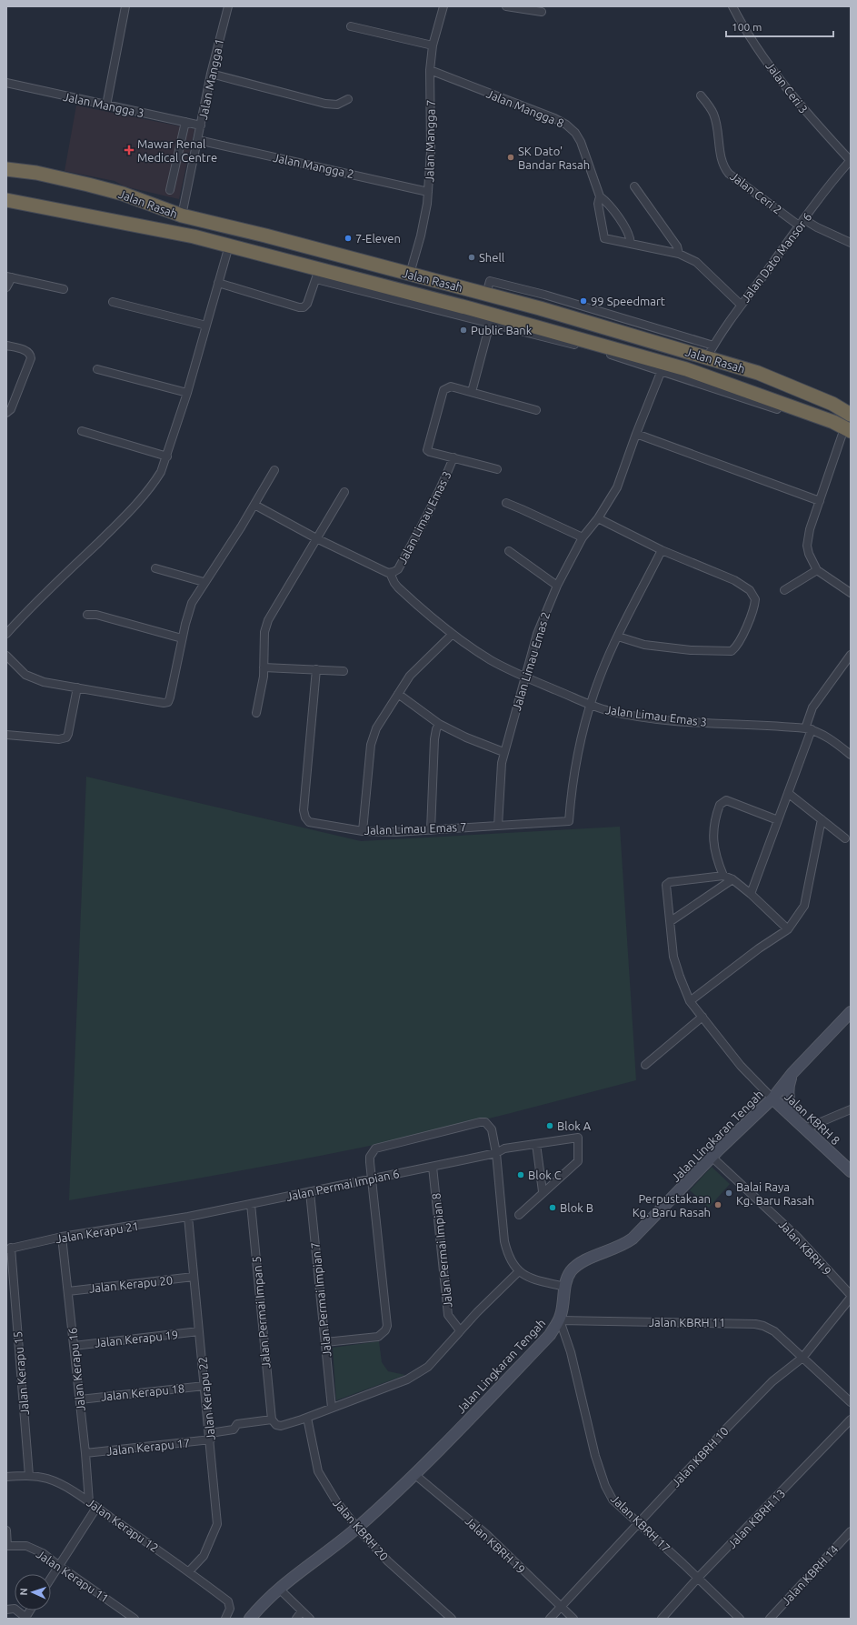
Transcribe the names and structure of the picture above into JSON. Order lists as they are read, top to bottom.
{
  "streets": {
    "highway": ["Jalan Rasah"],
    "street": [
      "Jalan Mangga 1",
      "Jalan Ceri 3",
      "Jalan Mangga 3",
      "Jalan Mangga 8",
      "Jalan Mangga 7",
      "Jalan Mangga 2",
      "Jalan Ceri 2",
      "Jalan Dato Mansor 6",
      "Jalan Limau Emas 3",
      "Jalan Limau Emas 2",
      "Jalan Limau Emas 7",
      "Jalan KBRH 8",
      "Jalan Lingkaran Tengah",
      "Jalan Permai Impian 6",
      "Jalan Kerapu 21",
      "Jalan KBRH 9",
      "Jalan Permai Impian 8",
      "Jalan Kerapu 20",
      "Jalan Permai Impian 7",
      "Jalan Permai Impan 5",
      "Jalan KBRH 11",
      "Jalan Kerapu 19",
      "Jalan Kerapu 16",
      "Jalan Kerapu 15",
      "Jalan Kerapu 18",
      "Jalan Kerapu 22",
      "Jalan Kerapu 17",
      "Jalan KBRH 10",
      "Jalan KBRH 13",
      "Jalan KBRH 17",
      "Jalan Kerapu 12",
      "Jalan KBRH 20",
      "Jalan KBRH 19",
      "Jalan KBRH 14",
      "Jalan Kerapu 11"
    ]
  },
  "crossings": [
    ["Jalan Mangga 1", "Jalan Mangga 3"],
    ["Jalan Mangga 1", "Jalan Mangga 2"],
    ["Jalan Mangga 1", "Jalan Rasah"],
    ["Jalan Ceri 3", "Jalan Dato Mansor 6"],
    ["Jalan Mangga 8", "Jalan Mangga 7"],
    ["Jalan Mangga 7", "Jalan Mangga 2"],
    ["Jalan Mangga 7", "Jalan Rasah"],
    ["Jalan Ceri 2", "Jalan Dato Mansor 6"],
    ["Jalan Rasah", "Jalan Dato Mansor 6"],
    ["Jalan Limau Emas 3", "Jalan Limau Emas 2"],
    ["Jalan Limau Emas 3", "Jalan Limau Emas 7"],
    ["Jalan Limau Emas 2", "Jalan Limau Emas 7"],
    ["Jalan KBRH 8", "Jalan Lingkaran Tengah"],
    ["Jalan Lingkaran Tengah", "Jalan KBRH 9"],
    ["Jalan Lingkaran Tengah", "Jalan KBRH 11"],
    ["Jalan Lingkaran Tengah", "Jalan KBRH 17"],
    ["Jalan Lingkaran Tengah", "Jalan KBRH 20"],
    ["Jalan Lingkaran Tengah", "Jalan KBRH 19"],
    ["Jalan Permai Impian 6", "Jalan Kerapu 21"],
    ["Jalan Permai Impian 6", "Jalan Permai Impian 8"],
    ["Jalan Permai Impian 6", "Jalan Permai Impian 7"],
    ["Jalan Permai Impian 6", "Jalan Permai Impan 5"],
    ["Jalan Permai Impian 6", "Jalan Kerapu 22"],
    ["Jalan Kerapu 21", "Jalan Kerapu 16"],
    ["Jalan Kerapu 21", "Jalan Kerapu 15"],
    ["Jalan Kerapu 21", "Jalan Kerapu 22"],
    ["Jalan KBRH 9", "Jalan KBRH 10"],
    ["Jalan Kerapu 20", "Jalan Kerapu 16"],
    ["Jalan Kerapu 20", "Jalan Kerapu 22"],
    ["Jalan Permai Impan 5", "Jalan Kerapu 17"],
    ["Jalan KBRH 11", "Jalan KBRH 10"],
    ["Jalan KBRH 11", "Jalan KBRH 17"],
    ["Jalan Kerapu 19", "Jalan Kerapu 16"],
    ["Jalan Kerapu 19", "Jalan Kerapu 22"],
    ["Jalan Kerapu 16", "Jalan Kerapu 18"],
    ["Jalan Kerapu 16", "Jalan Kerapu 17"],
    ["Jalan Kerapu 16", "Jalan Kerapu 12"],
    ["Jalan Kerapu 15", "Jalan Kerapu 12"],
    ["Jalan Kerapu 18", "Jalan Kerapu 22"],
    ["Jalan Kerapu 22", "Jalan Kerapu 17"],
    ["Jalan Kerapu 22", "Jalan Kerapu 12"],
    ["Jalan KBRH 10", "Jalan KBRH 17"],
    ["Jalan KBRH 10", "Jalan KBRH 19"],
    ["Jalan KBRH 13", "Jalan KBRH 17"]
  ],
  "places": {
    "health": ["Mawar Renal Medical Centre"],
    "other": [
      "SK Dato' Bandar Rasah",
      "7-Eleven",
      "Shell",
      "99 Speedmart",
      "Public Bank",
      "Blok A",
      "Blok C",
      "Balai Raya Kg. Baru Rasah",
      "Perpustakaan Kg. Baru Rasah",
      "Blok B"
    ]
  },
  "scale_bar": "100 m",
  "north": "left"
}
